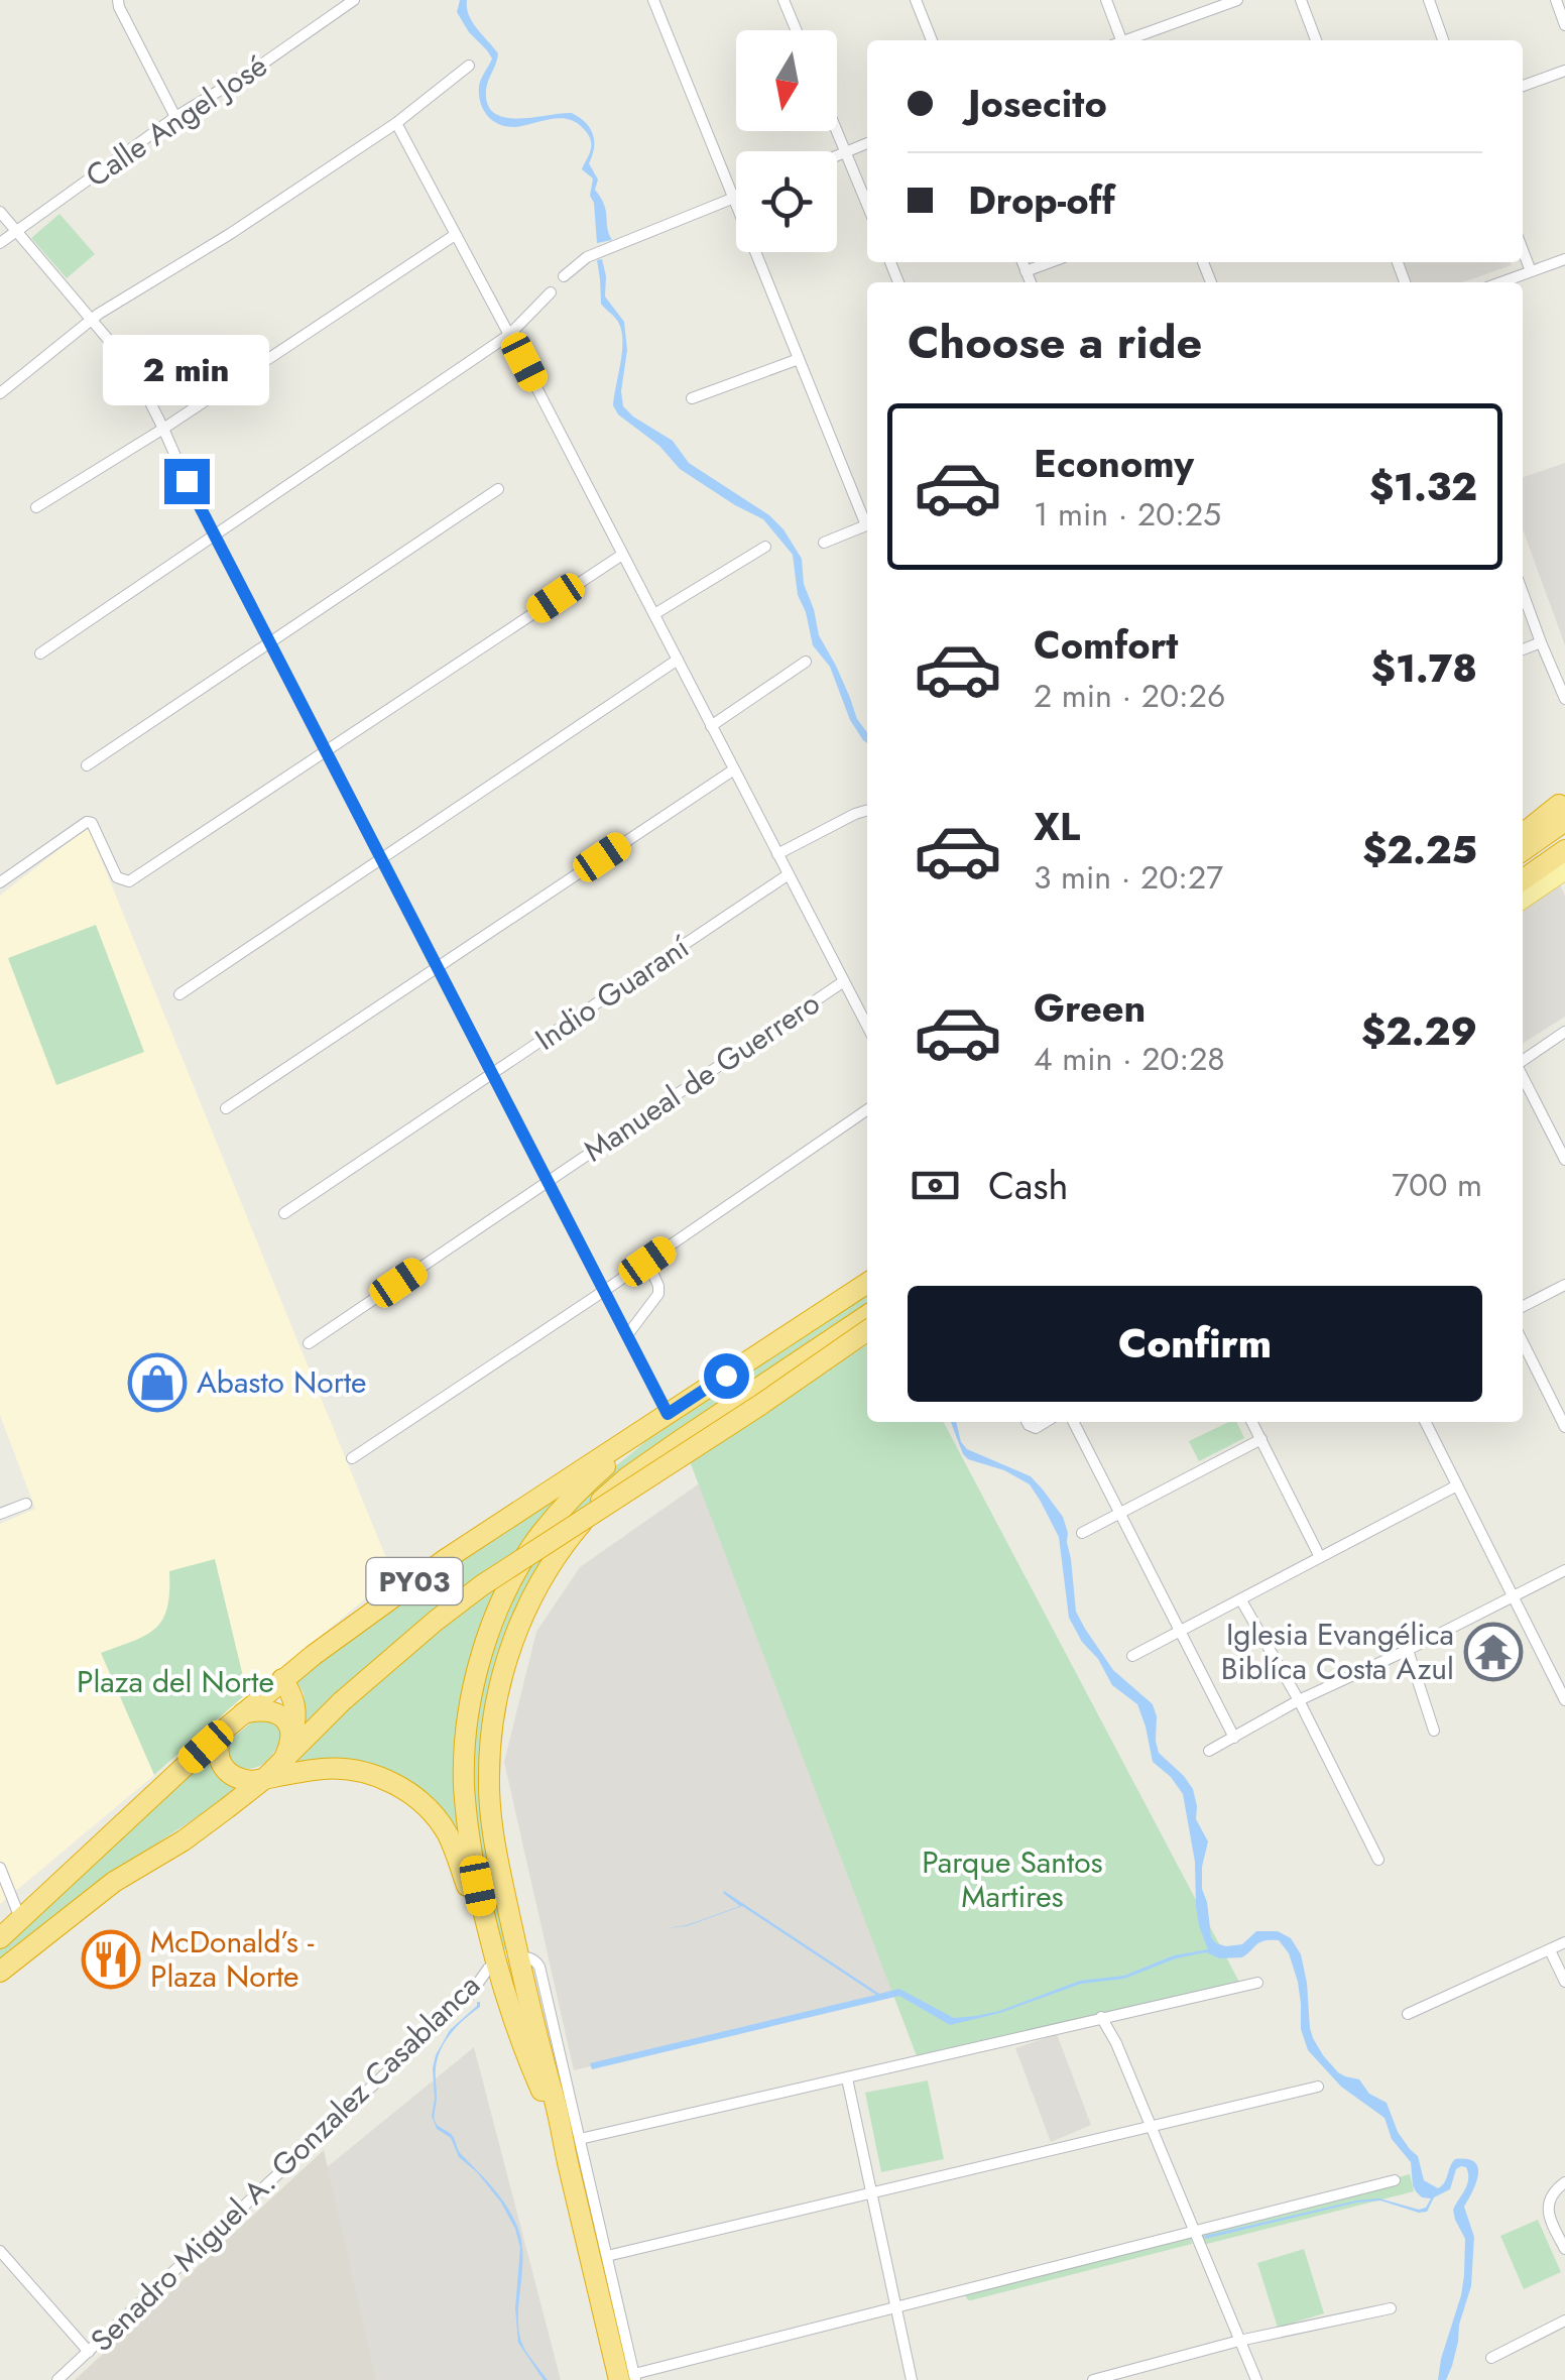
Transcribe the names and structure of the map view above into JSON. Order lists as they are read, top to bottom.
{
  "streets": {
    "highway": ["PY03"],
    "street": [
      "Calle Angel José",
      "Indio Guaraní",
      "Manueal de Guerrero",
      "Senadro Miguel A. Gonzalez Casablanca"
    ]
  },
  "crossings": [
    ["PY03", "Senadro Miguel A. Gonzalez Casablanca"]
  ],
  "parks": ["Plaza del Norte", "Parque Santos Martires"],
  "places": {
    "shop": ["Abasto Norte"],
    "temple": ["Iglesia Evangélica Biblíca Costa Azul"],
    "restaurant": ["McDonald’s - Plaza Norte"]
  },
  "north": "bottom",
  "page": {
    "banner": ["Josecito", "Drop-off"],
    "heading": "Choose a ride",
    "bubble": "2 min",
    "list": [
      {
        "name": "Economy",
        "note": "1 min · 20:25",
        "value": "$1.32"
      },
      {
        "name": "Comfort",
        "note": "2 min · 20:26",
        "value": "$1.78"
      },
      {
        "name": "XL",
        "note": "3 min · 20:27",
        "value": "$2.25"
      },
      {
        "name": "Green",
        "note": "4 min · 20:28",
        "value": "$2.29"
      }
    ],
    "pay": ["Cash", "700 m"],
    "buttons": "Confirm"
  }
}
